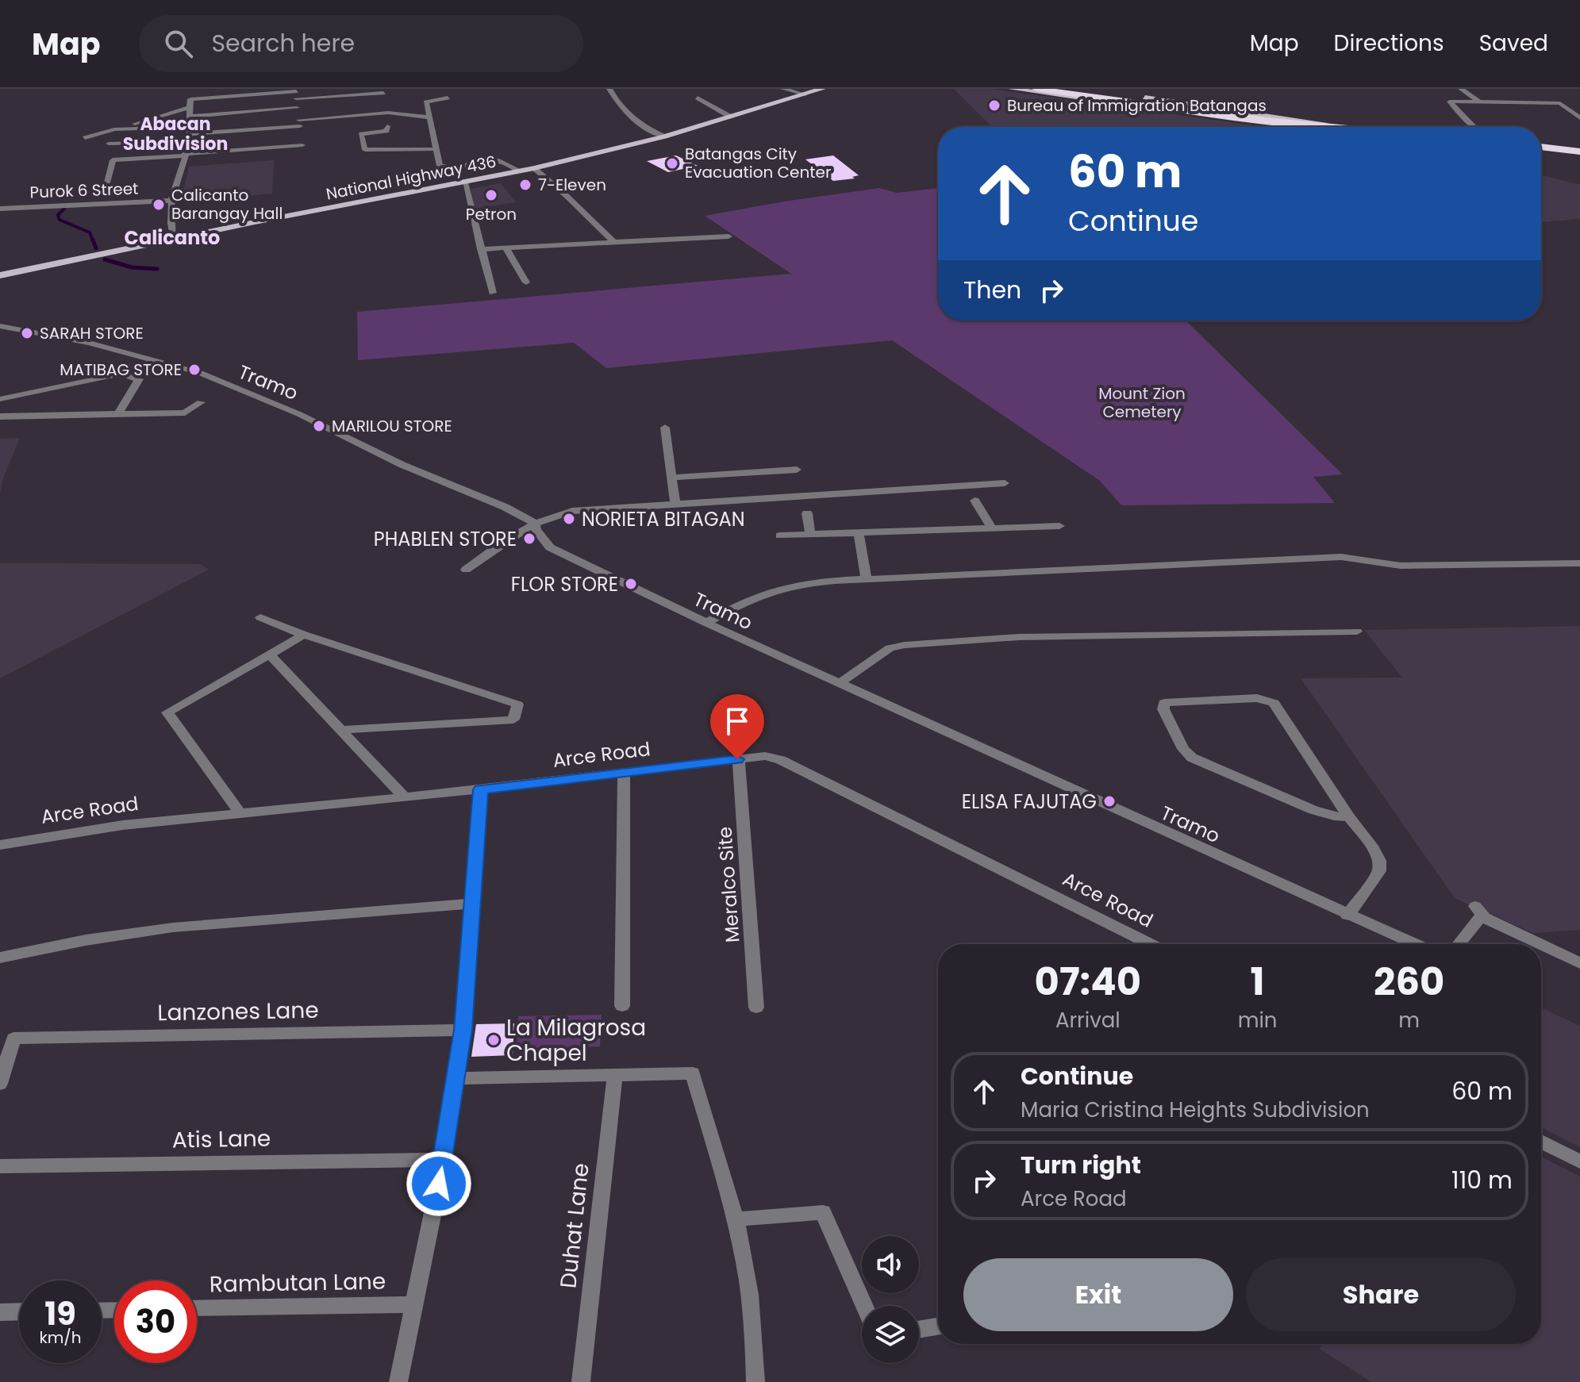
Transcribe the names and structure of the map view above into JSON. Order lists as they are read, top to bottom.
{
  "streets": {
    "main road": ["National Highway 436"],
    "street": [
      "Purok 6 Street",
      "Tramo",
      "Arce Road",
      "Meralco Site",
      "Lanzones Lane",
      "Atis Lane",
      "Duhat Lane",
      "Rambutan Lane"
    ]
  },
  "crossings": [
    ["Arce Road", "Meralco Site"]
  ],
  "districts": ["Abacan Subdivision", "Calicanto"],
  "parks": ["Mount Zion Cemetery"],
  "places": [
    "Bureau of Immigration Batangas",
    "Batangas City Evacuation Center",
    "7-Eleven",
    "Petron",
    "Calicanto Barangay Hall",
    "SARAH STORE",
    "MATIBAG STORE",
    "MARILOU STORE",
    "NORIETA BITAGAN",
    "PHABLEN STORE",
    "FLOR STORE",
    "ELISA FAJUTAG",
    "La Milagrosa Chapel"
  ],
  "page": {
    "header": "Map",
    "search": "Search here",
    "nav": ["Map", "Directions", "Saved"],
    "turn": ["60 m", "Continue"],
    "then": "Then",
    "eta": [
      "07:40",
      "Arrival",
      "1",
      "min",
      "260",
      "m"
    ],
    "list": [
      {
        "name": "Continue",
        "note": "Maria Cristina Heights Subdivision",
        "value": "60 m"
      },
      {
        "name": "Turn right",
        "note": "Arce Road",
        "value": "110 m"
      }
    ],
    "buttons": ["Exit", "Share"],
    "speed": "19 km/h",
    "limit": "30"
  }
}
